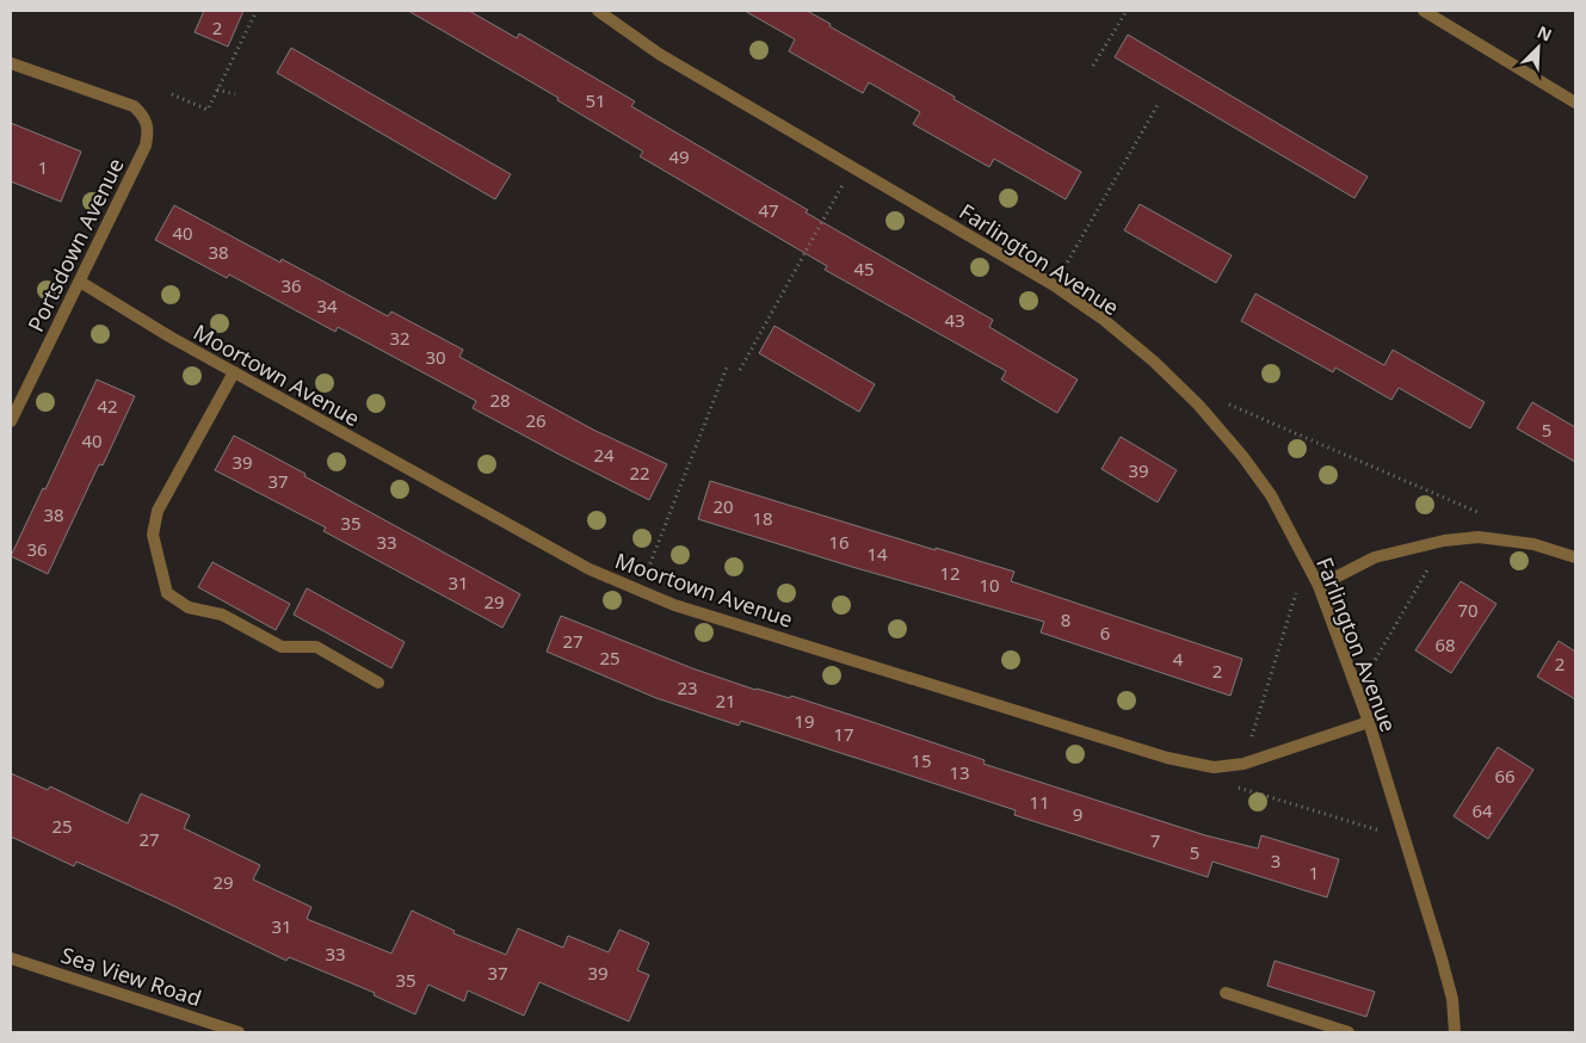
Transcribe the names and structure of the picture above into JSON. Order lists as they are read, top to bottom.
{
  "streets": {
    "street": [
      "Portsdown Avenue",
      "Farlington Avenue",
      "Moortown Avenue",
      "Sea View Road"
    ]
  },
  "crossings": [
    ["Portsdown Avenue", "Moortown Avenue"],
    ["Farlington Avenue", "Moortown Avenue"]
  ],
  "house_numbers": [
    "2",
    "51",
    "49",
    "1",
    "47",
    "40",
    "38",
    "45",
    "36",
    "34",
    "43",
    "32",
    "30",
    "28",
    "42",
    "26",
    "5",
    "40",
    "24",
    "39",
    "39",
    "22",
    "37",
    "20",
    "38",
    "18",
    "35",
    "33",
    "16",
    "36",
    "14",
    "12",
    "31",
    "10",
    "29",
    "70",
    "8",
    "6",
    "27",
    "68",
    "25",
    "4",
    "2",
    "2",
    "23",
    "21",
    "19",
    "17",
    "15",
    "13",
    "66",
    "11",
    "64",
    "9",
    "25",
    "27",
    "7",
    "5",
    "3",
    "1",
    "29",
    "31",
    "33",
    "37",
    "39",
    "35"
  ],
  "north": "top right"
}
